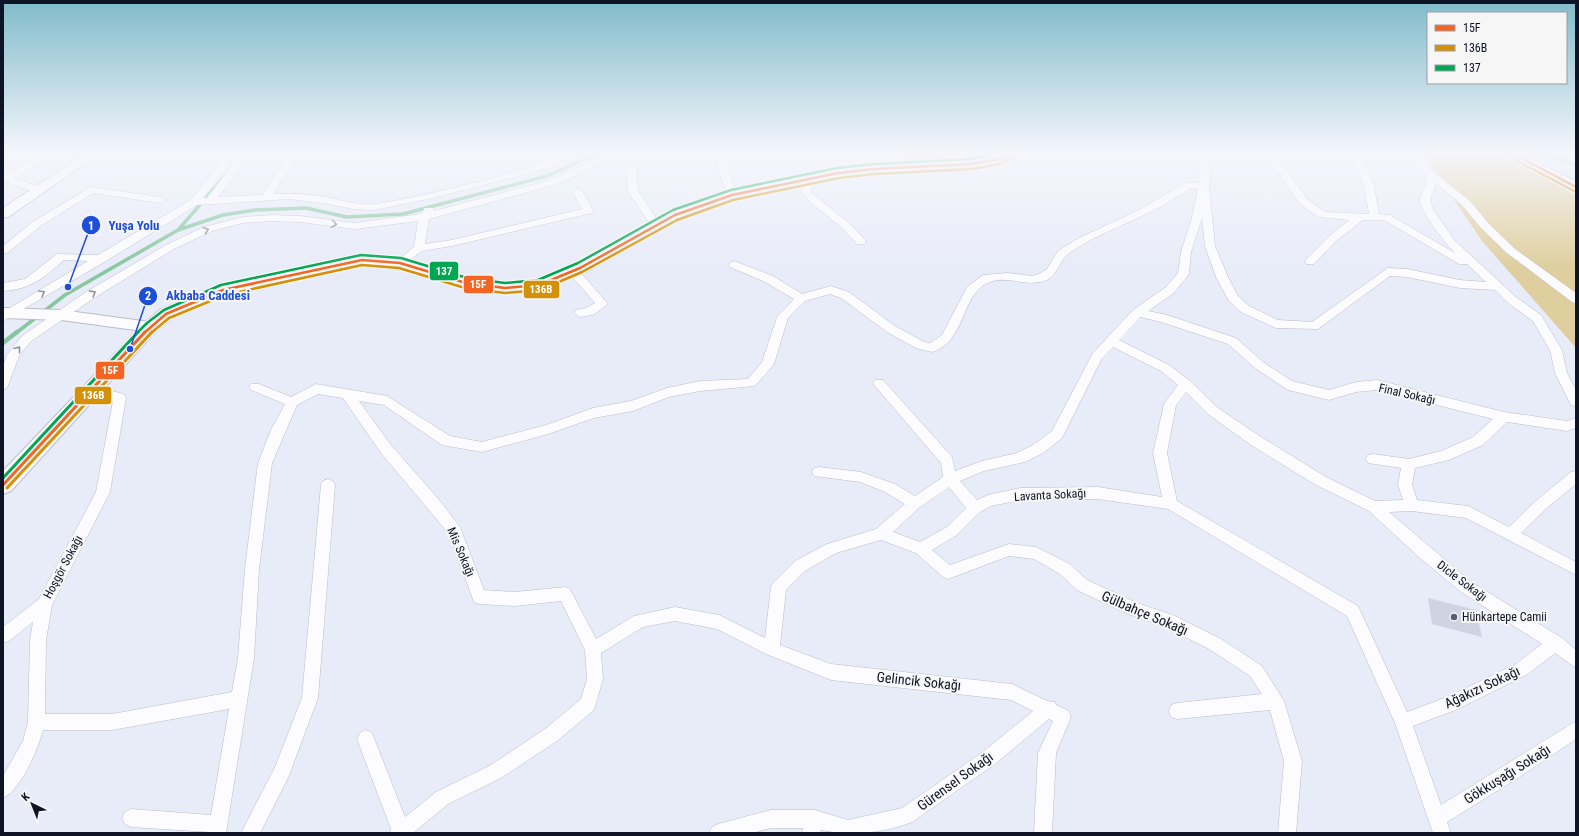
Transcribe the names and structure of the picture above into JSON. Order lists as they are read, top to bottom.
{
  "streets": {
    "street": [
      "Final Sokağı",
      "Lavanta Sokağı",
      "Mis Sokağı",
      "Hoşgör Sokağı",
      "Dicle Sokağı",
      "Gülbahçe Sokağı",
      "Gelincik Sokağı",
      "Ağakızı Sokağı",
      "Gökkuşağı Sokağı",
      "Gürensel Sokağı"
    ]
  },
  "crossings": [
    ["Lavanta Sokağı", "Gülbahçe Sokağı"],
    ["Mis Sokağı", "Gelincik Sokağı"],
    ["Dicle Sokağı", "Ağakızı Sokağı"],
    ["Gelincik Sokağı", "Gürensel Sokağı"]
  ],
  "places": ["Yuşa Yolu", "Akbaba Caddesi", "Hünkartepe Camii"],
  "lines": ["transit line 15F", "transit line 136B", "transit line 137"],
  "legend": ["15F", "136B", "137"],
  "north": "top left"
}
